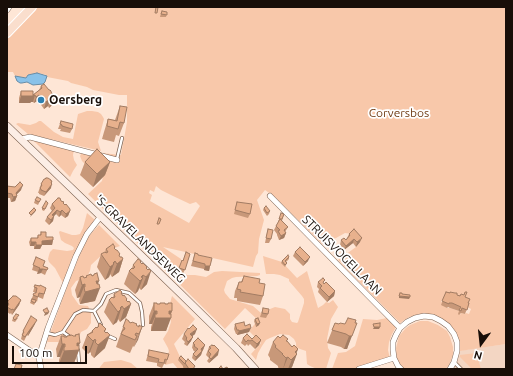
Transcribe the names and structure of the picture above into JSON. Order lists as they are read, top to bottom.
{
  "streets": {
    "street": ["'S-GRAVELANDSEWEG", "STRUISVOGELLAAN"]
  },
  "parks": ["Corversbos"],
  "places": ["Oersberg"],
  "scale_bar": "100 m",
  "north": "bottom"
}
